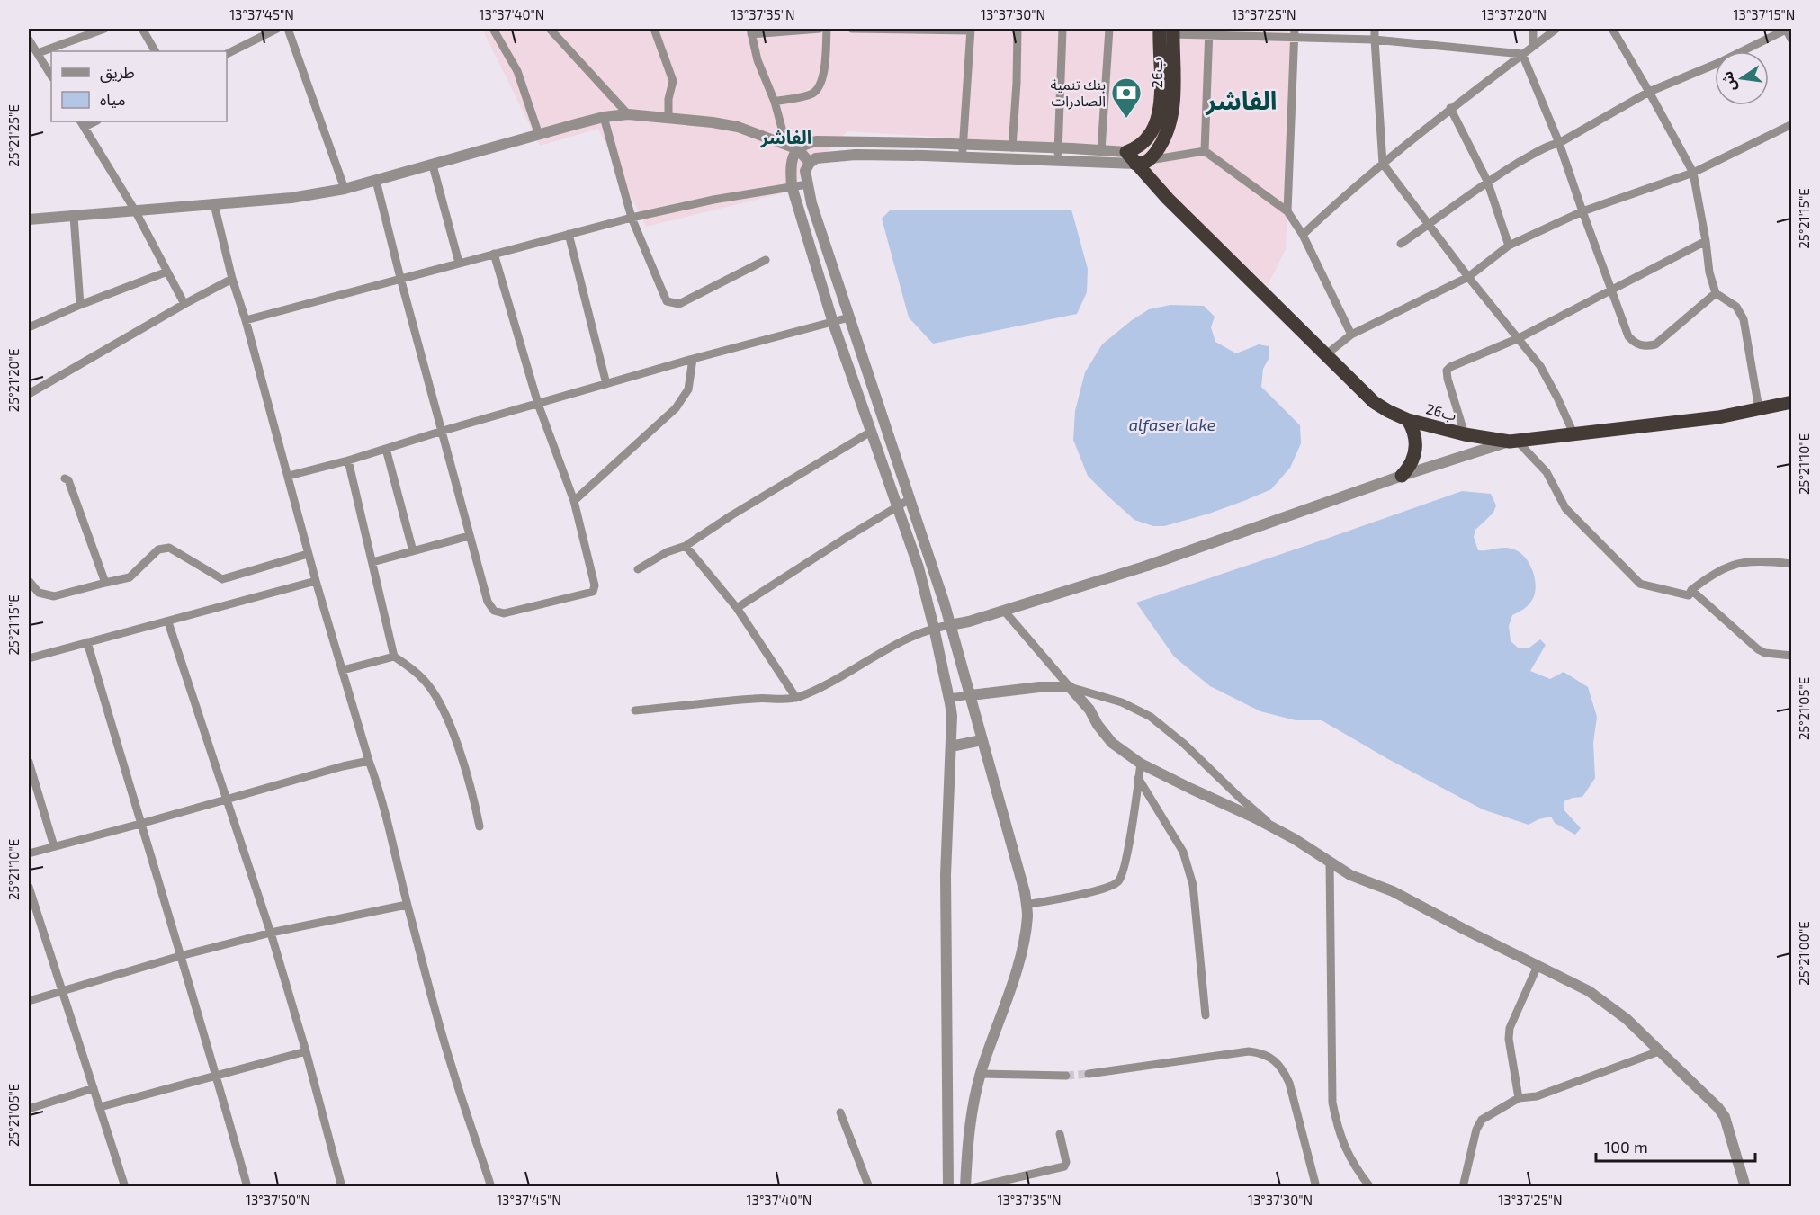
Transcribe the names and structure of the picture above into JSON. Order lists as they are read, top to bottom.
{
  "streets": {
    "highway": ["26ب"]
  },
  "districts": ["الفاشر", "الفاشر"],
  "water": ["alfaser lake"],
  "places": {
    "bank": ["بنك تنمية الصادرات"]
  },
  "legend": ["طريق", "مياه"],
  "scale_bar": "100 m",
  "north": "left",
  "coordinates": [
    "13°37'45\"N",
    "13°37'40\"N",
    "13°37'35\"N",
    "13°37'30\"N",
    "13°37'25\"N",
    "13°37'20\"N",
    "13°37'15\"N",
    "25°21'25\"E",
    "25°21'15\"E",
    "25°21'20\"E",
    "25°21'10\"E",
    "25°21'05\"E",
    "25°21'00\"E",
    "13°37'50\"N"
  ]
}
